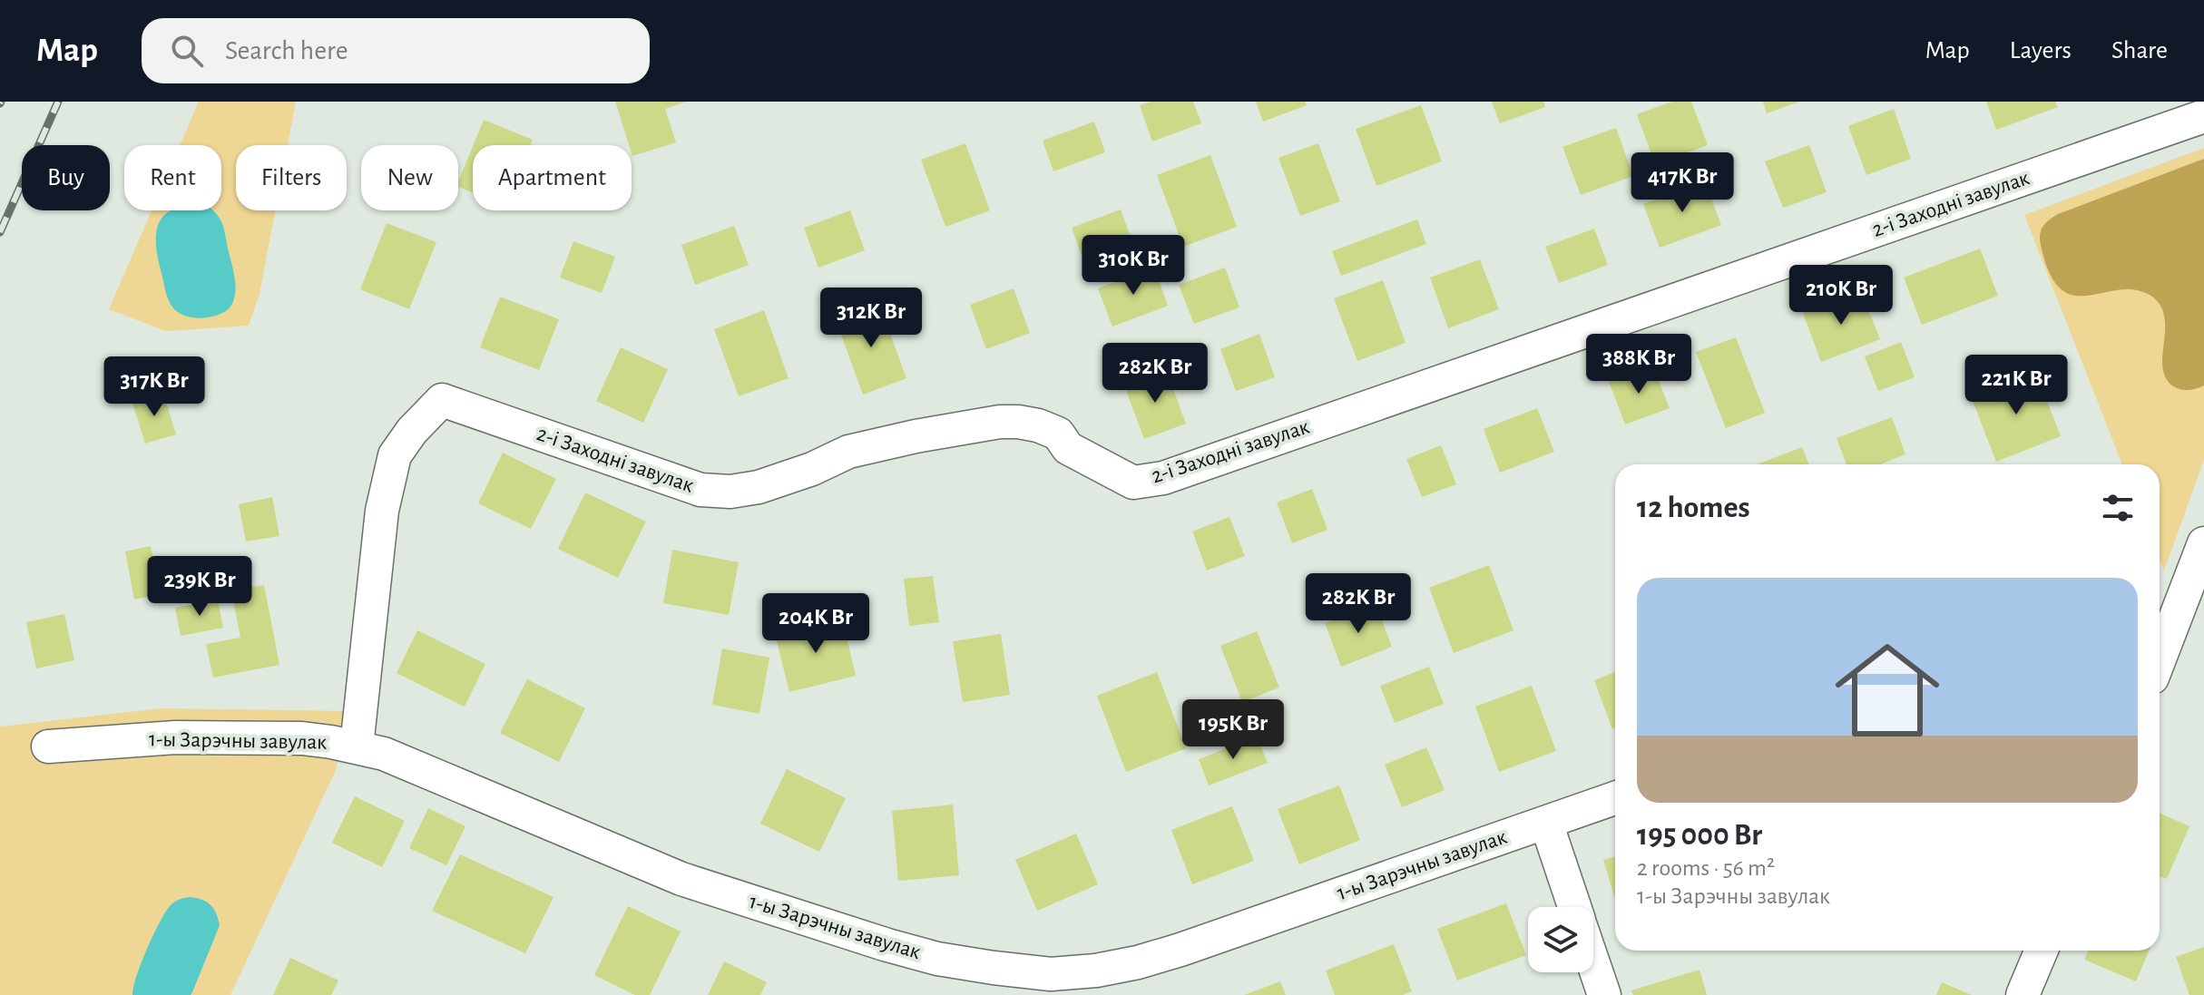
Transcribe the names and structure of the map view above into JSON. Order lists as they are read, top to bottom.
{
  "streets": {
    "street": ["2-і Заходні завулак", "1-ы Зарэчны завулак"]
  },
  "crossings": [
    ["2-і Заходні завулак", "1-ы Зарэчны завулак"]
  ],
  "page": {
    "header": "Map",
    "search": "Search here",
    "nav": ["Map", "Layers", "Share"],
    "chip": [
      "Buy",
      "Rent",
      "Filters",
      "New",
      "Apartment"
    ],
    "price": [
      "417K Br",
      "310K Br",
      "210K Br",
      "312K Br",
      "388K Br",
      "282K Br",
      "221K Br",
      "317K Br",
      "239K Br",
      "282K Br",
      "204K Br",
      "195K Br"
    ],
    "heading": "12 homes",
    "list": [
      {
        "name": "195 000 Br",
        "note": "2 rooms · 56 m² · 1-ы Зарэчны завулак"
      }
    ]
  }
}
